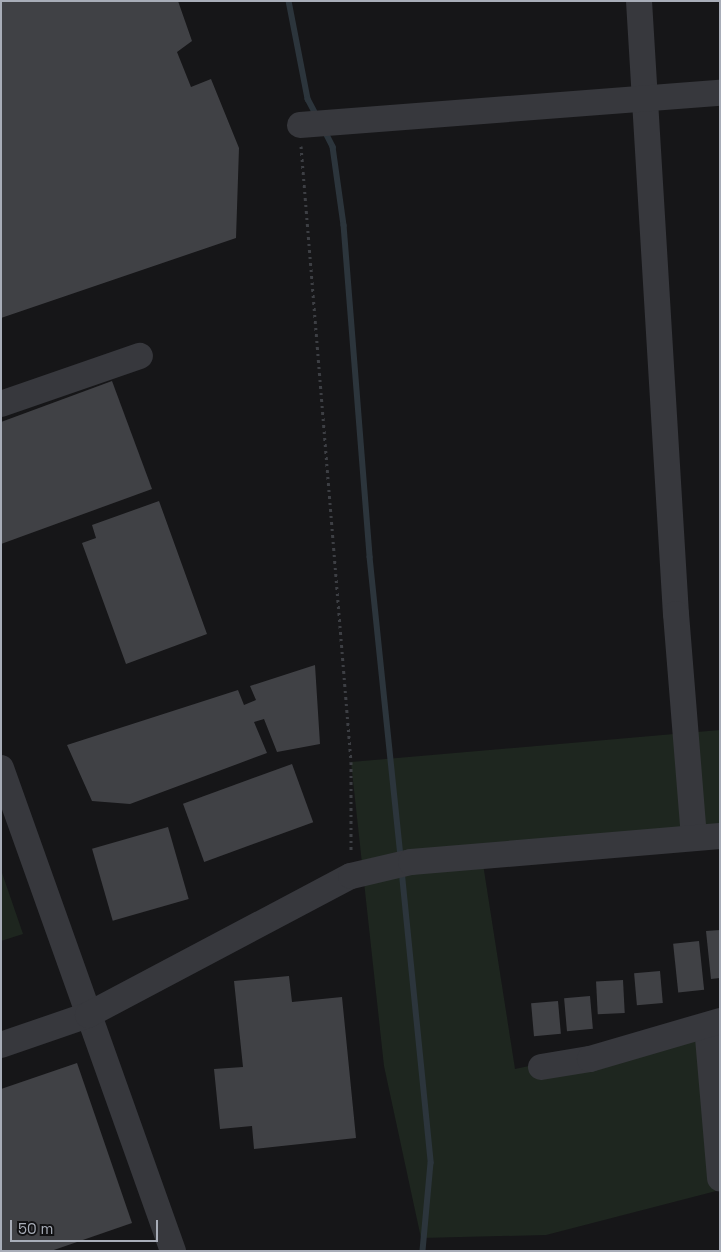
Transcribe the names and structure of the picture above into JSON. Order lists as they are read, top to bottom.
{
  "scale_bar": "50 m"
}
